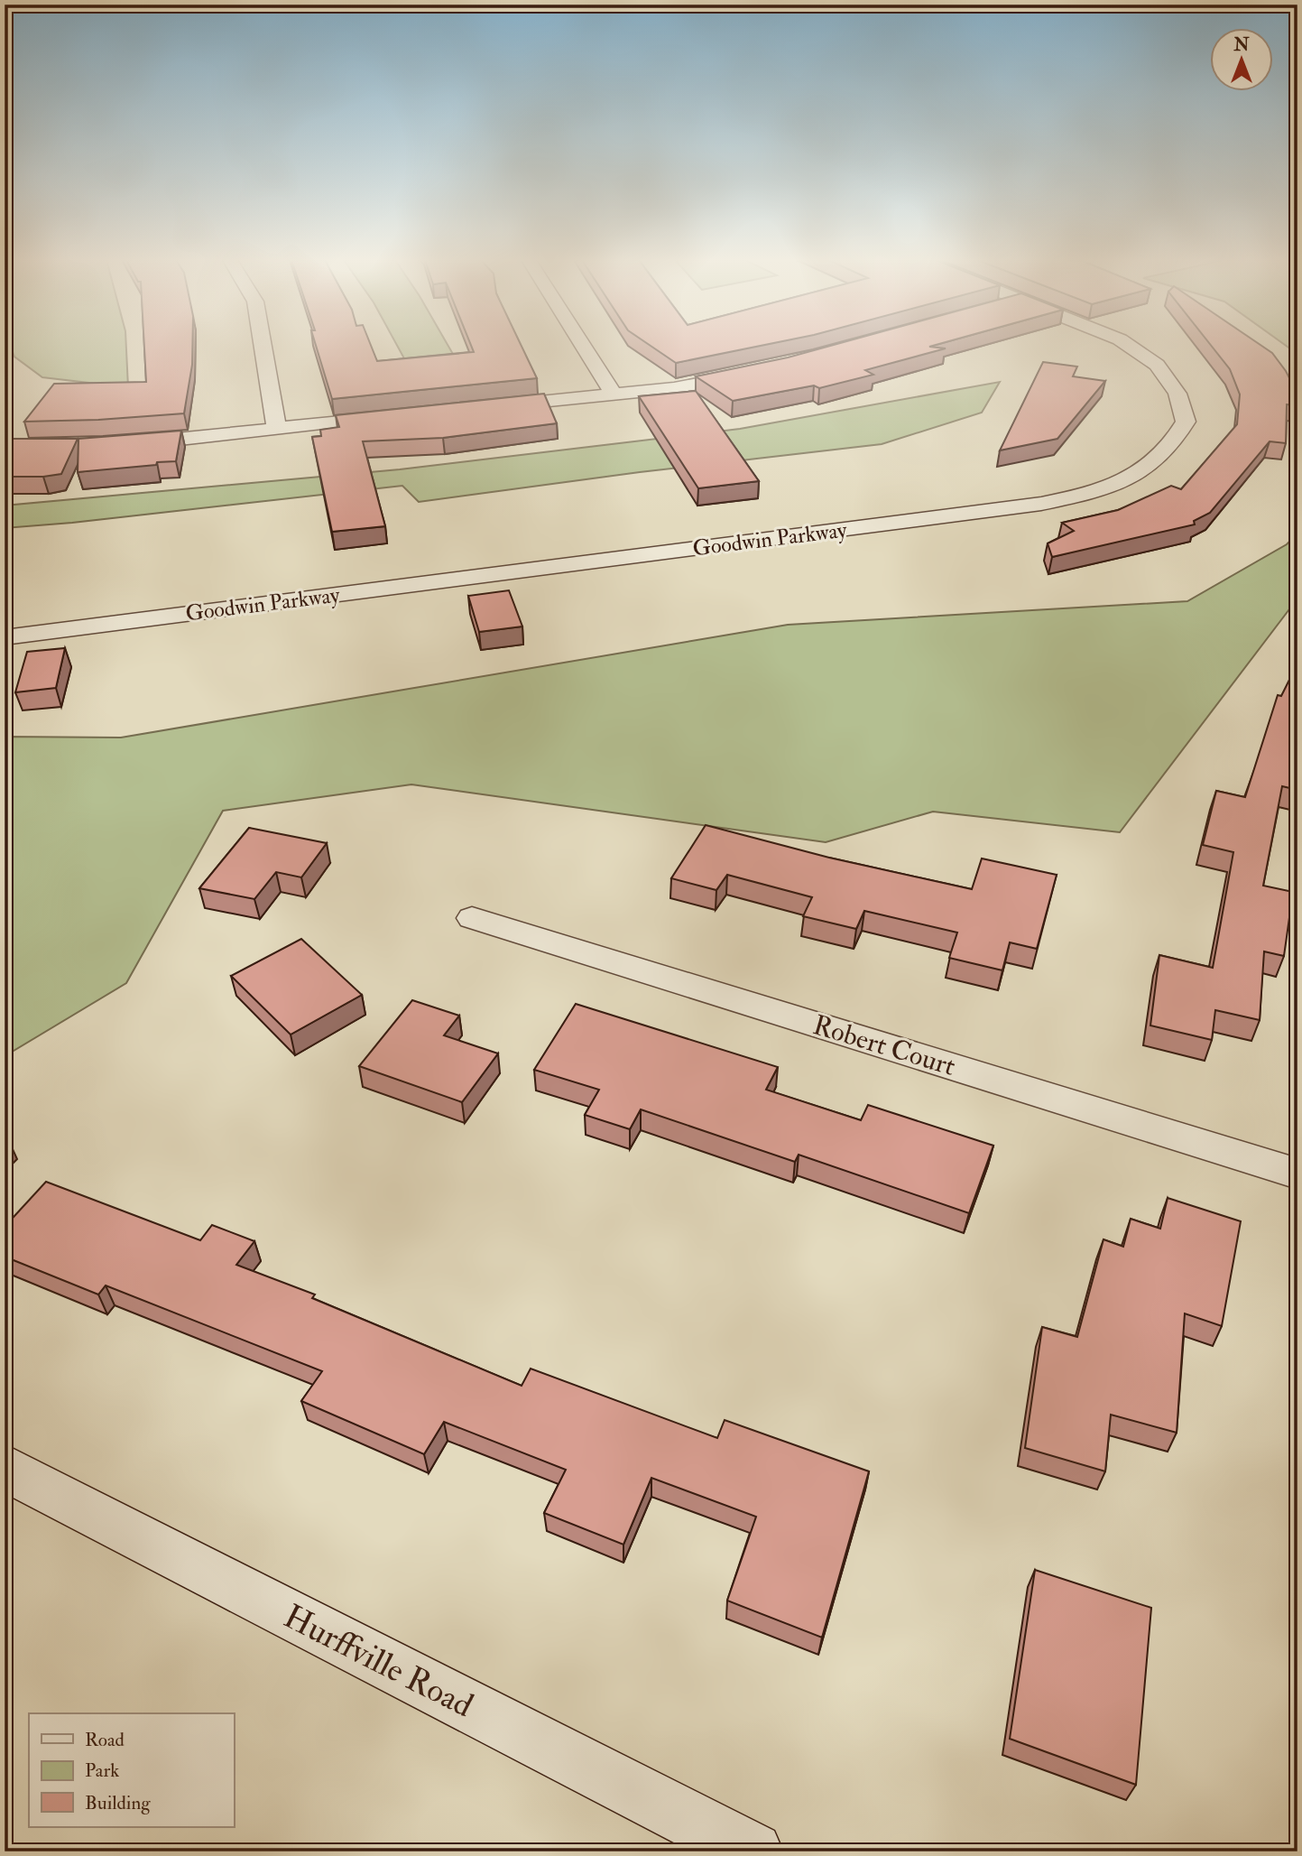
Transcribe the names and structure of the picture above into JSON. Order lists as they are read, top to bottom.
{
  "streets": {
    "street": ["Goodwin Parkway", "Robert Court", "Hurffville Road"]
  },
  "legend": ["Road", "Park", "Building"],
  "north": "top"
}
